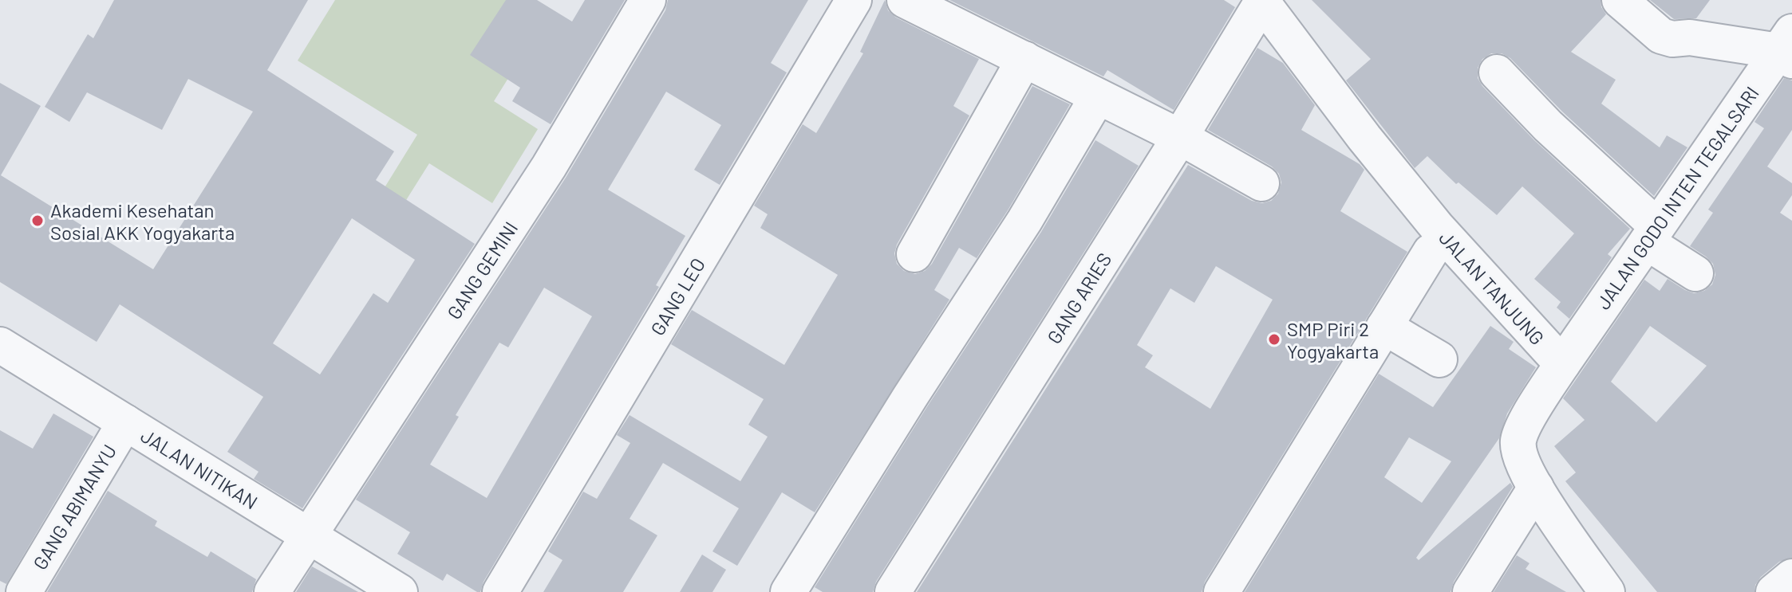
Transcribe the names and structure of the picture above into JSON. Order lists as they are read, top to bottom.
{
  "streets": {
    "street": [
      "JALAN GODO INTEN TEGALSARI",
      "GANG GEMINI",
      "JALAN TANJUNG",
      "GANG LEO",
      "GANG ARIES",
      "JALAN NITIKAN",
      "GANG ABIMANYU"
    ]
  },
  "crossings": [
    ["JALAN GODO INTEN TEGALSARI", "JALAN TANJUNG"],
    ["GANG GEMINI", "JALAN NITIKAN"],
    ["JALAN TANJUNG", "GANG ARIES"],
    ["JALAN NITIKAN", "GANG ABIMANYU"]
  ],
  "places": ["Akademi Kesehatan Sosial AKK Yogyakarta", "SMP Piri 2 Yogyakarta"]
}
